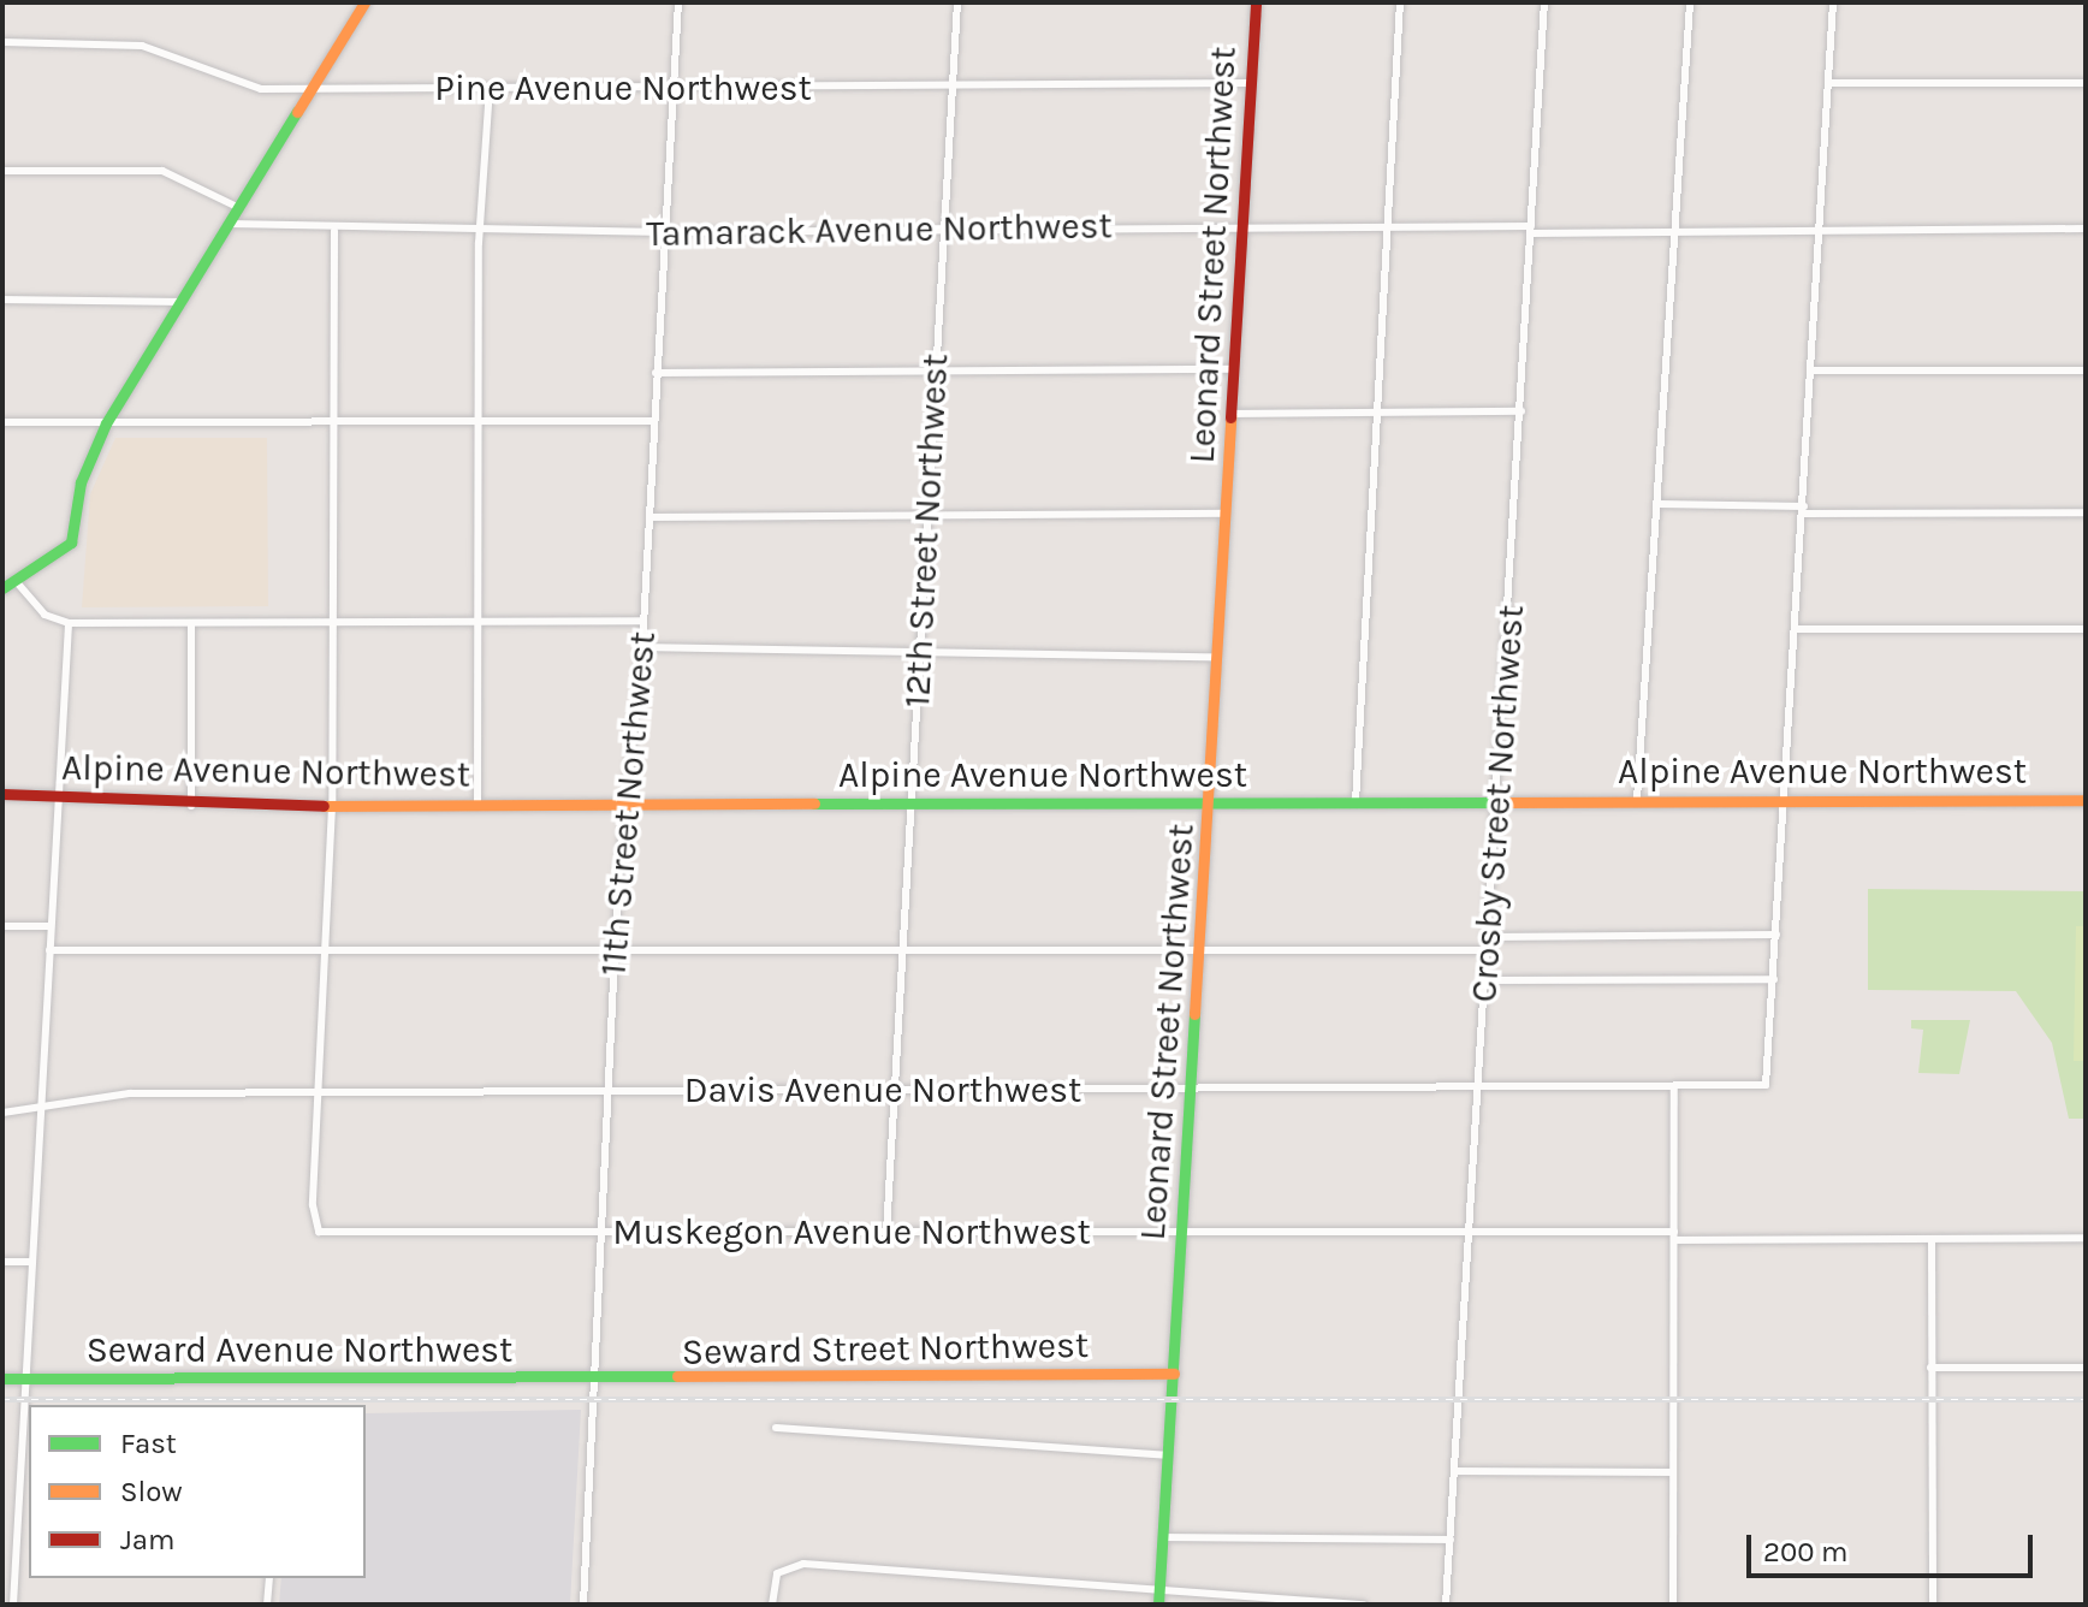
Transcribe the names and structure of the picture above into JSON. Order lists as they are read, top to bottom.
{
  "streets": {
    "main road": [
      "Leonard Street Northwest",
      "Alpine Avenue Northwest",
      "Seward Street Northwest",
      "Seward Avenue Northwest"
    ],
    "street": [
      "Pine Avenue Northwest",
      "Tamarack Avenue Northwest",
      "12th Street Northwest",
      "11th Street Northwest",
      "Crosby Street Northwest",
      "Davis Avenue Northwest",
      "Muskegon Avenue Northwest"
    ]
  },
  "crossings": [
    ["Pine Avenue Northwest", "Leonard Street Northwest"],
    ["Pine Avenue Northwest", "12th Street Northwest"],
    ["Pine Avenue Northwest", "11th Street Northwest"],
    ["Tamarack Avenue Northwest", "Leonard Street Northwest"],
    ["Tamarack Avenue Northwest", "12th Street Northwest"],
    ["Tamarack Avenue Northwest", "11th Street Northwest"],
    ["Tamarack Avenue Northwest", "Crosby Street Northwest"],
    ["Leonard Street Northwest", "Alpine Avenue Northwest"],
    ["Leonard Street Northwest", "Davis Avenue Northwest"],
    ["Leonard Street Northwest", "Muskegon Avenue Northwest"],
    ["Leonard Street Northwest", "Seward Street Northwest"],
    ["12th Street Northwest", "Alpine Avenue Northwest"],
    ["12th Street Northwest", "Davis Avenue Northwest"],
    ["12th Street Northwest", "Muskegon Avenue Northwest"],
    ["Alpine Avenue Northwest", "11th Street Northwest"],
    ["Alpine Avenue Northwest", "Crosby Street Northwest"],
    ["11th Street Northwest", "Davis Avenue Northwest"],
    ["11th Street Northwest", "Muskegon Avenue Northwest"],
    ["11th Street Northwest", "Seward Street Northwest"],
    ["11th Street Northwest", "Seward Avenue Northwest"],
    ["Crosby Street Northwest", "Davis Avenue Northwest"],
    ["Crosby Street Northwest", "Muskegon Avenue Northwest"],
    ["Davis Avenue Northwest", "Muskegon Avenue Northwest"],
    ["Seward Street Northwest", "Seward Avenue Northwest"]
  ],
  "legend": ["Fast", "Slow", "Jam"],
  "scale_bar": "200 m"
}
